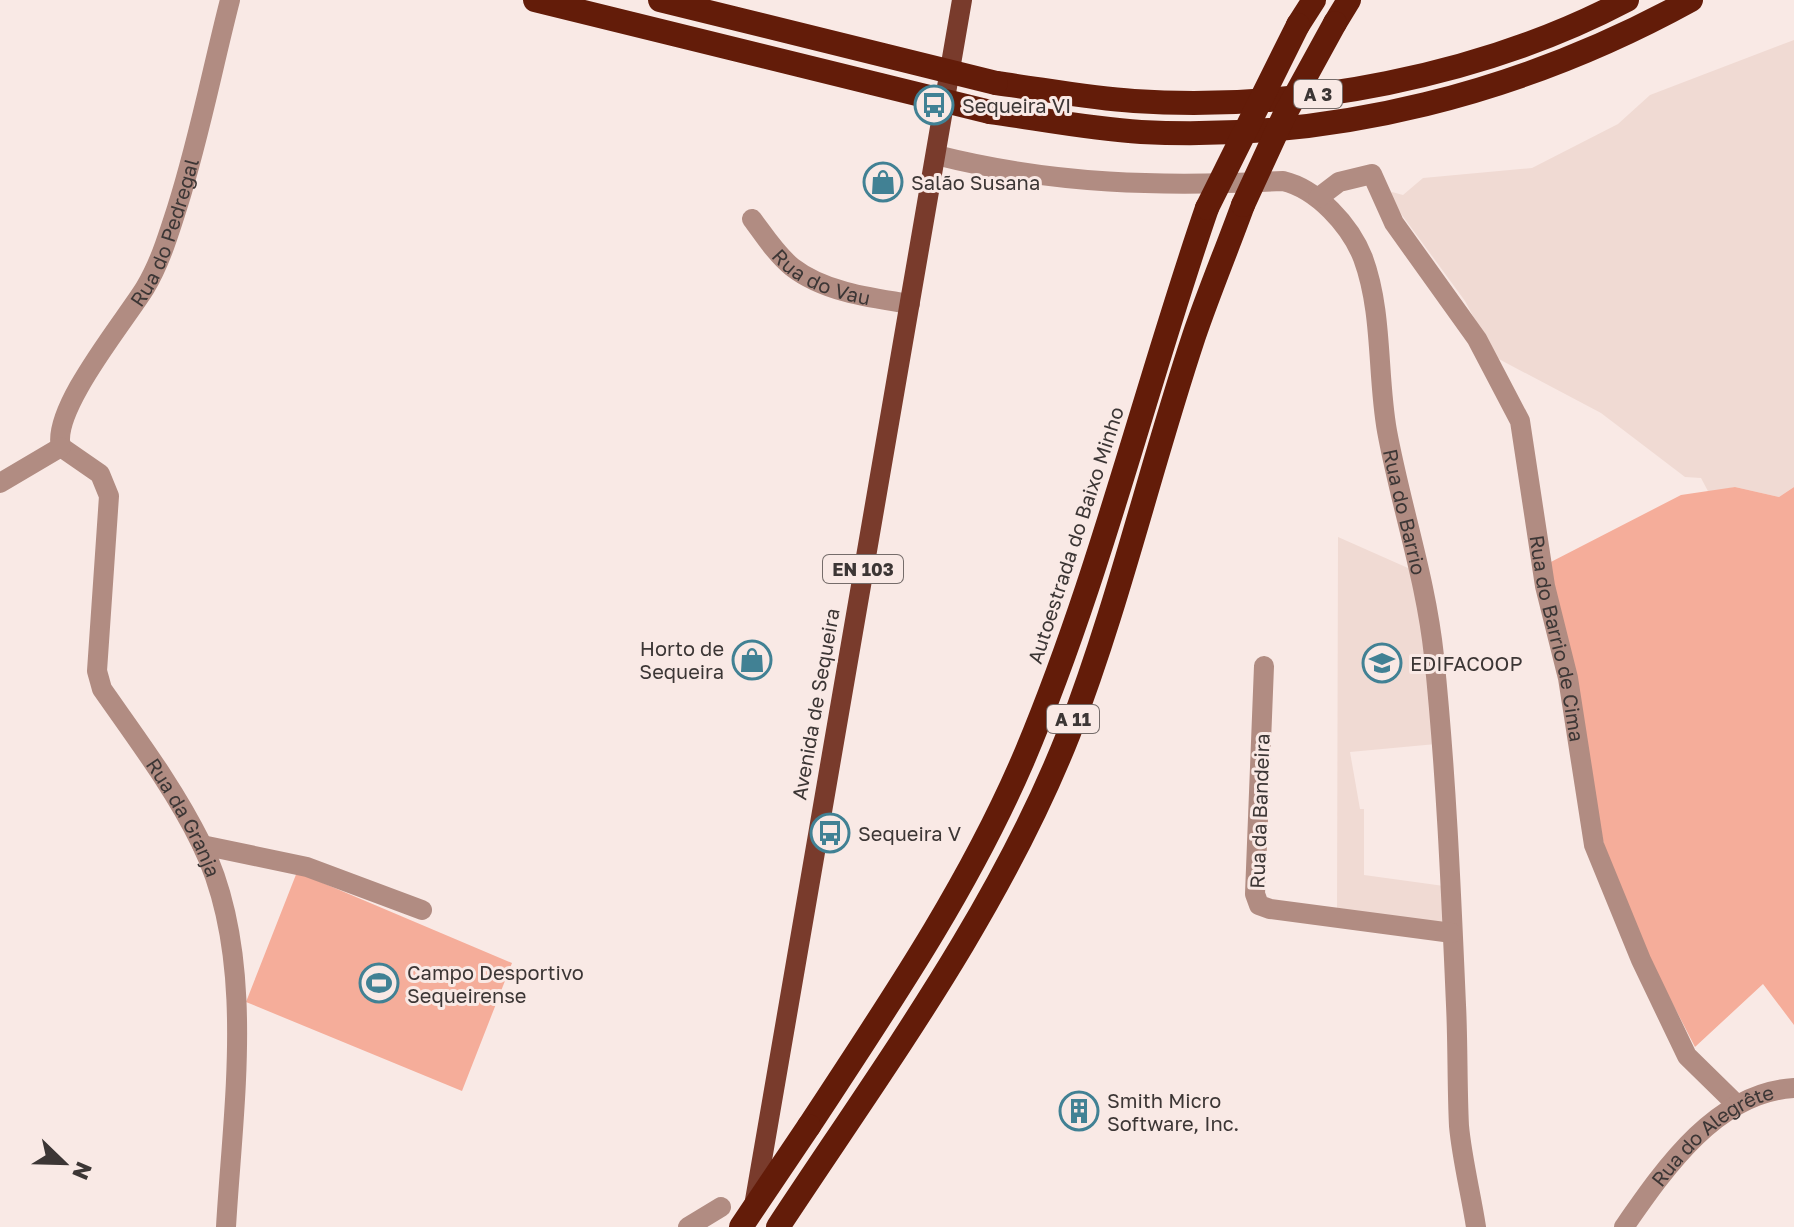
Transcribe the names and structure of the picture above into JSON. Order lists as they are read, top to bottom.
{
  "streets": {
    "highway": ["A 3", "Autoestrada do Baixo Minho", "A 11"],
    "main road": ["EN 103", "Avenida de Sequeira"],
    "street": [
      "Rua do Pedregal",
      "Rua do Vau",
      "Rua do Barrio",
      "Rua do Barrio de Cima",
      "Rua da Bandeira",
      "Rua da Granja",
      "Rua do Alegrête"
    ]
  },
  "crossings": [
    ["Rua do Pedregal", "Rua da Granja"],
    ["Rua do Vau", "Avenida de Sequeira"],
    ["Rua do Barrio", "Rua do Barrio de Cima"],
    ["Rua do Barrio", "Avenida de Sequeira"],
    ["Rua do Barrio", "Rua da Bandeira"],
    ["Rua do Barrio de Cima", "Rua do Alegrête"]
  ],
  "places": {
    "bus stop": ["Sequeira VI", "Sequeira V"],
    "shop": ["Salão Susana", "Horto de Sequeira"],
    "school or university": ["EDIFACOOP"],
    "sports": ["Campo Desportivo Sequeirense"],
    "building": ["Smith Micro Software, Inc."]
  },
  "north": "bottom right"
}
